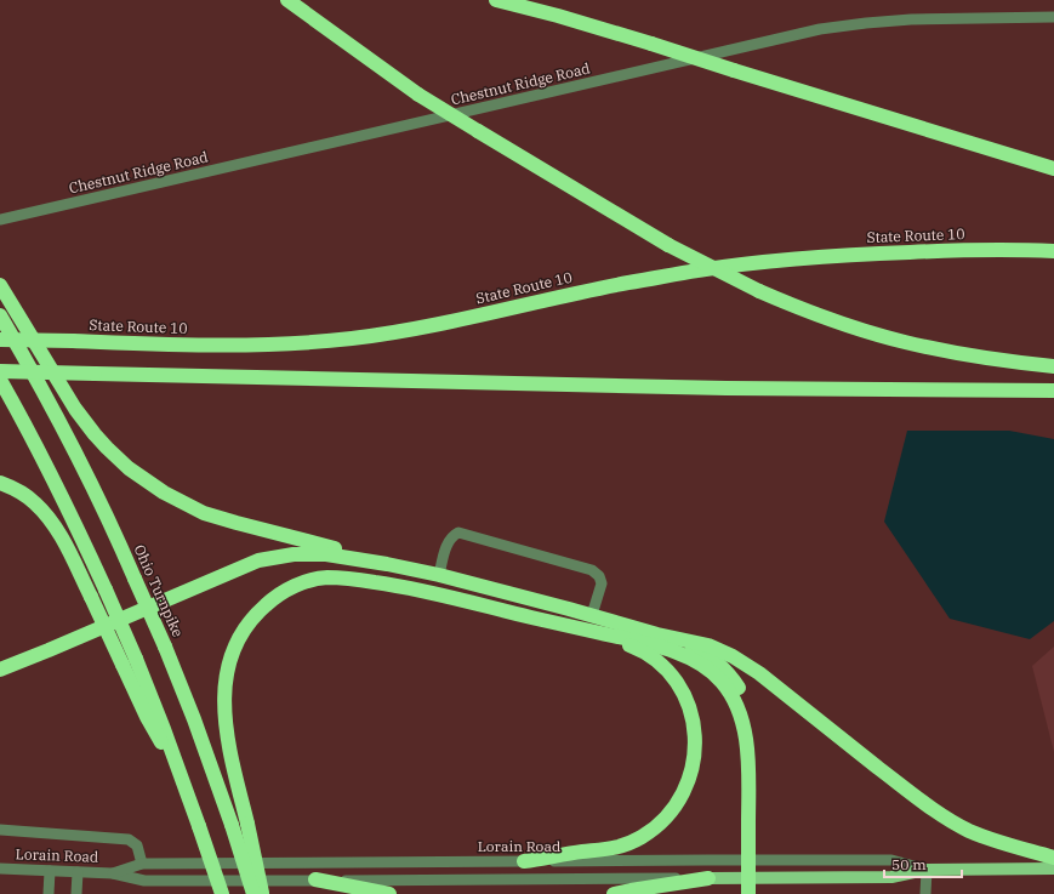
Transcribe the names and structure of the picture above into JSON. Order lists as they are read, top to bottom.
{
  "streets": {
    "highway": ["State Route 10", "Ohio Turnpike"],
    "main road": ["Lorain Road"],
    "street": ["Chestnut Ridge Road"]
  },
  "scale_bar": "50 m"
}
